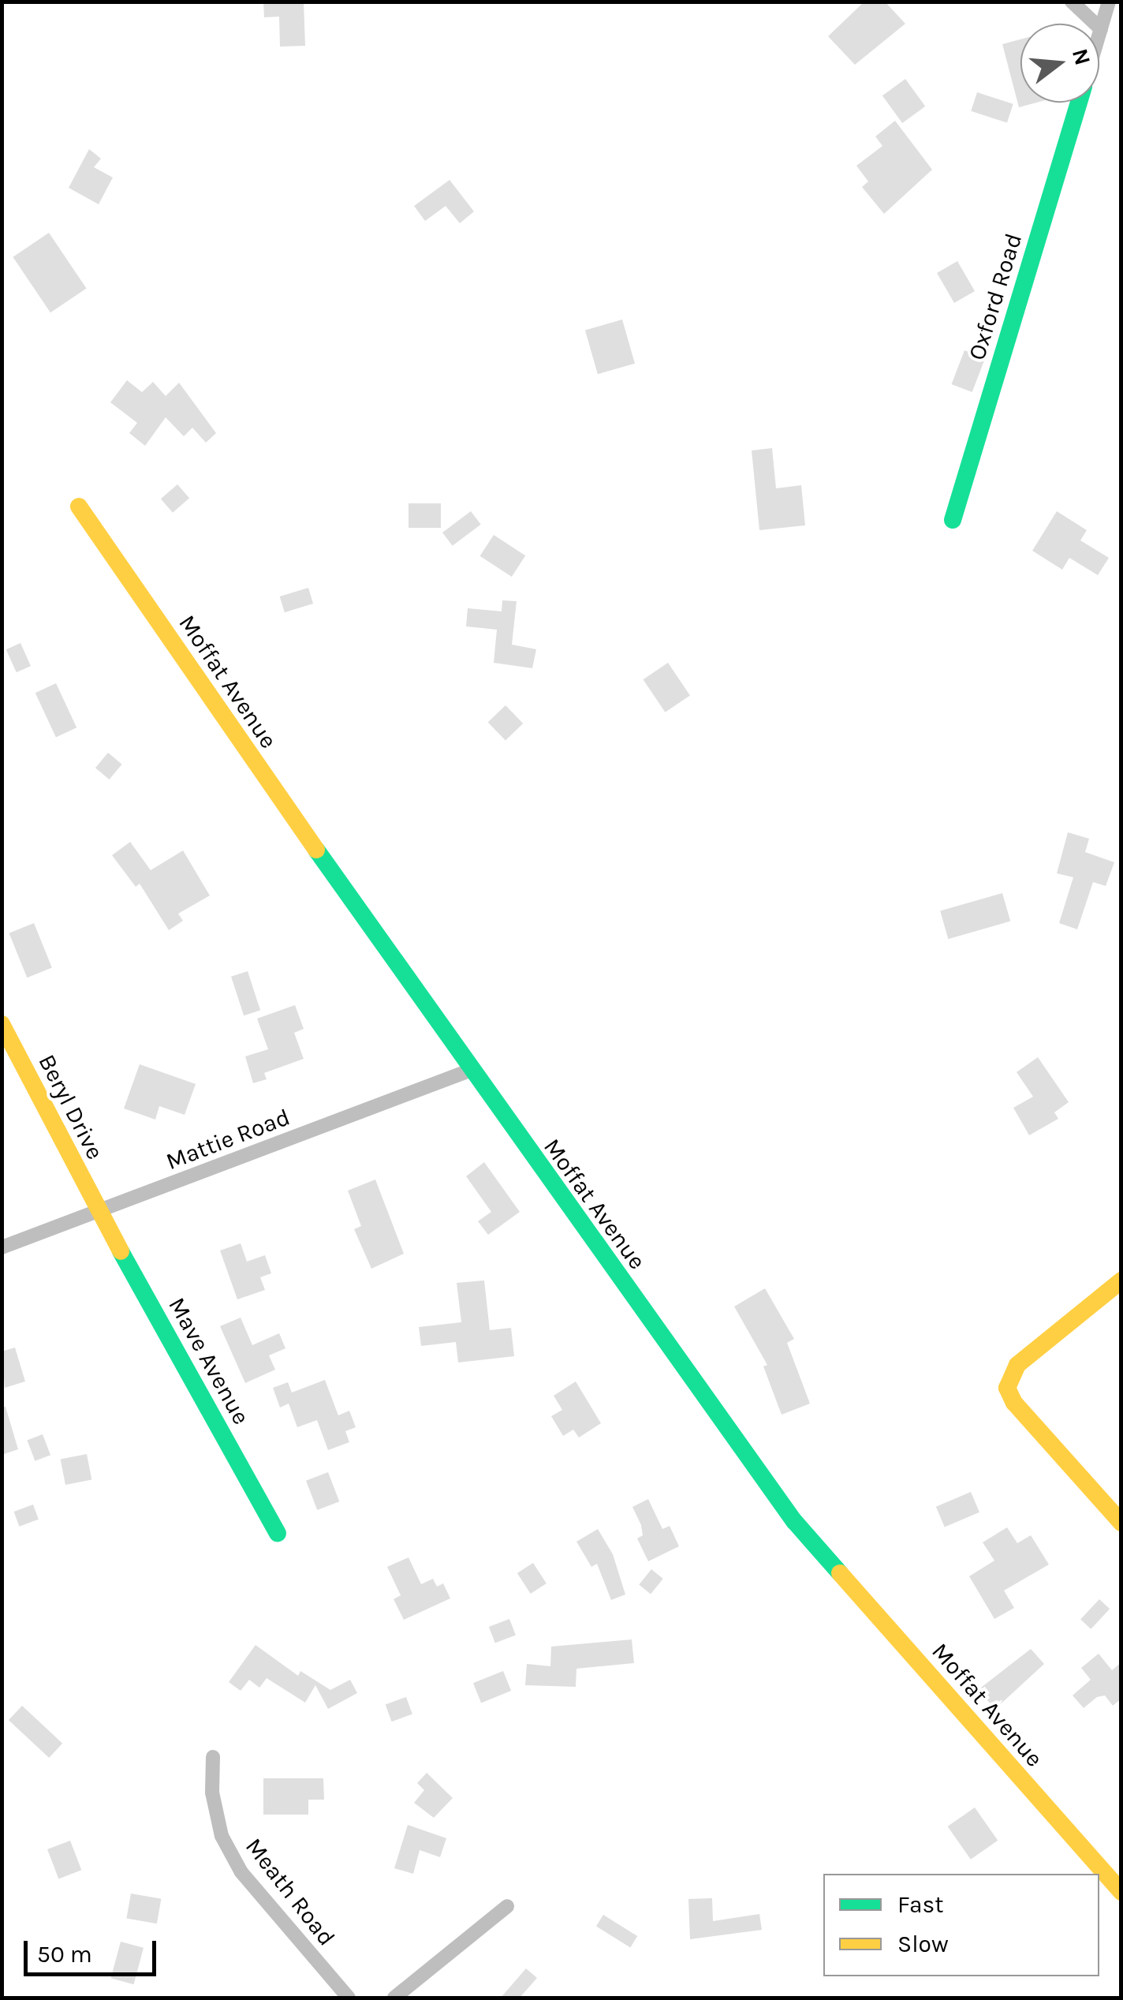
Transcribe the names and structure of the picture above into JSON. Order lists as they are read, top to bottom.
{
  "streets": {
    "street": [
      "Oxford Road",
      "Moffat Avenue",
      "Beryl Drive",
      "Mattie Road",
      "Mave Avenue",
      "Meath Road"
    ]
  },
  "crossings": [
    ["Moffat Avenue", "Mattie Road"],
    ["Beryl Drive", "Mattie Road"],
    ["Beryl Drive", "Mave Avenue"],
    ["Mattie Road", "Mave Avenue"]
  ],
  "legend": ["Fast", "Slow"],
  "scale_bar": "50 m",
  "north": "right"
}
